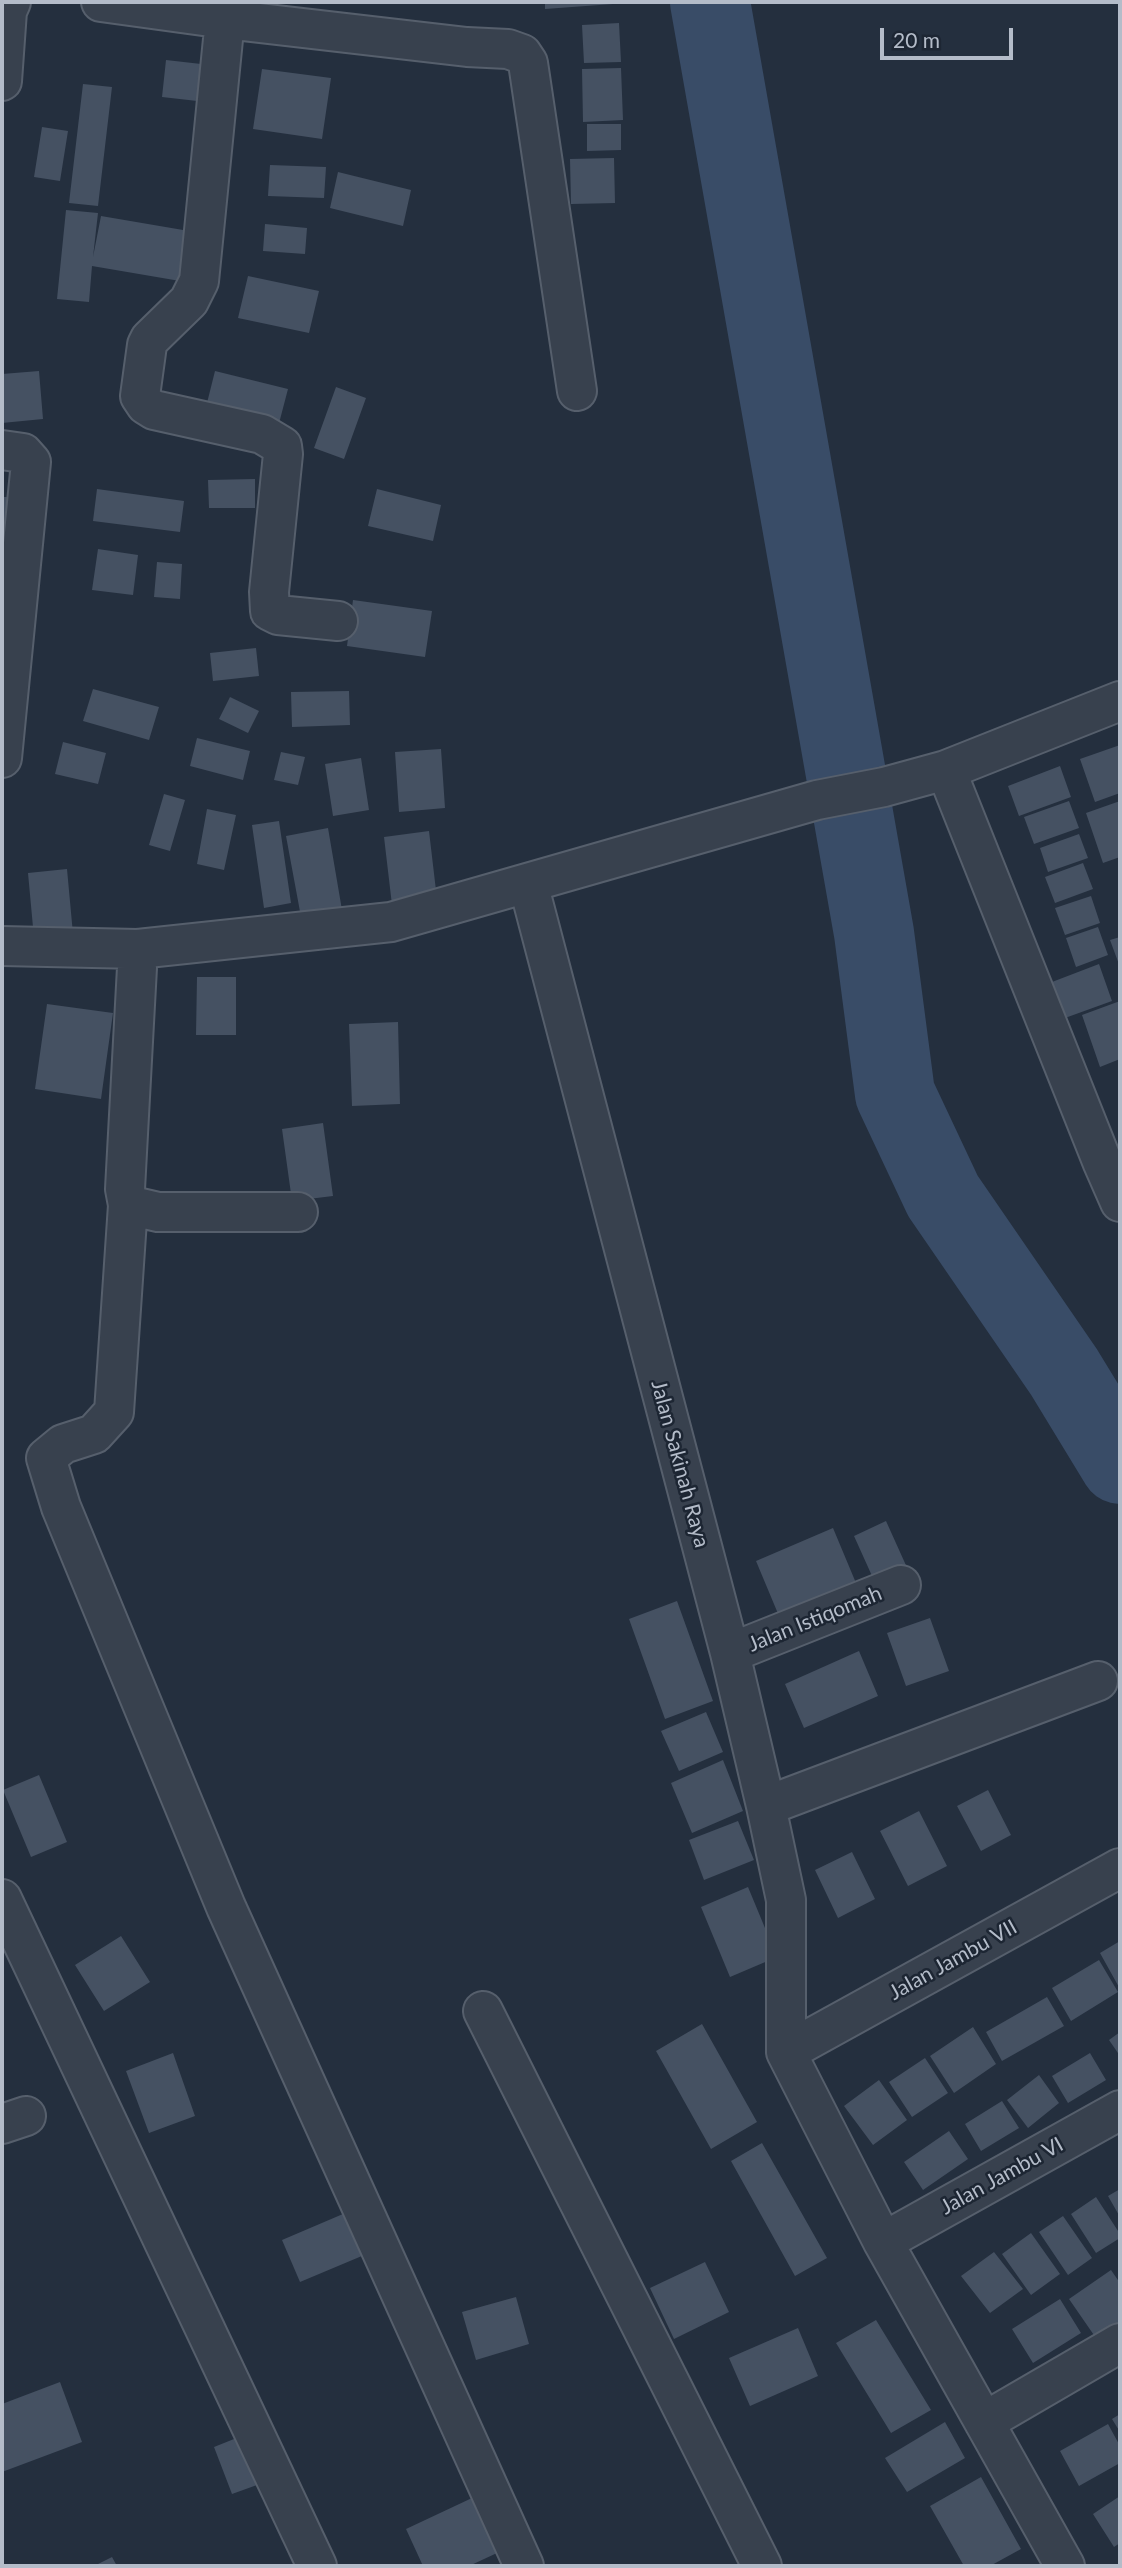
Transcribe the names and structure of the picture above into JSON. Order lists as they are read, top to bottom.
{
  "streets": {
    "street": [
      "Jalan Sakinah Raya",
      "Jalan Istiqomah",
      "Jalan Jambu VII",
      "Jalan Jambu VI"
    ]
  },
  "crossings": [
    ["Jalan Sakinah Raya", "Jalan Istiqomah"],
    ["Jalan Sakinah Raya", "Jalan Jambu VII"]
  ],
  "scale_bar": "20 m"
}
